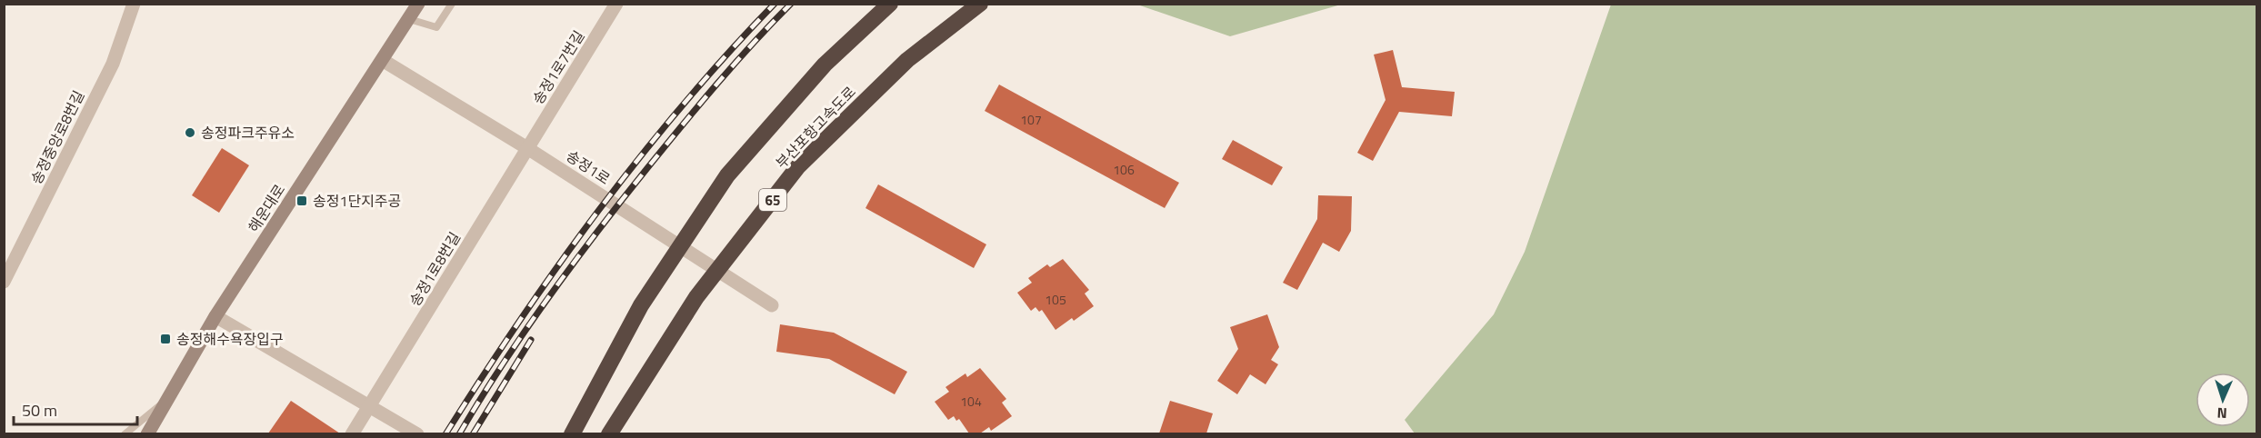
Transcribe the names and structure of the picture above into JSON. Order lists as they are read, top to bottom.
{
  "streets": {
    "highway": ["부산포항고속도로", "65"],
    "main road": ["해운대로"],
    "street": [
      "송정1로7번길",
      "송정중앙로8번길",
      "송정1로",
      "송정1로8번길"
    ]
  },
  "crossings": [
    ["송정1로7번길", "송정1로"],
    ["송정1로7번길", "송정1로8번길"],
    ["송정1로", "해운대로"],
    ["송정1로", "송정1로8번길"]
  ],
  "places": {
    "other": ["송정파크주유소"],
    "transit": ["송정1단지주공", "송정해수욕장입구"]
  },
  "house_numbers": [
    "107",
    "106",
    "105",
    "104"
  ],
  "scale_bar": "50 m",
  "north": "bottom"
}
